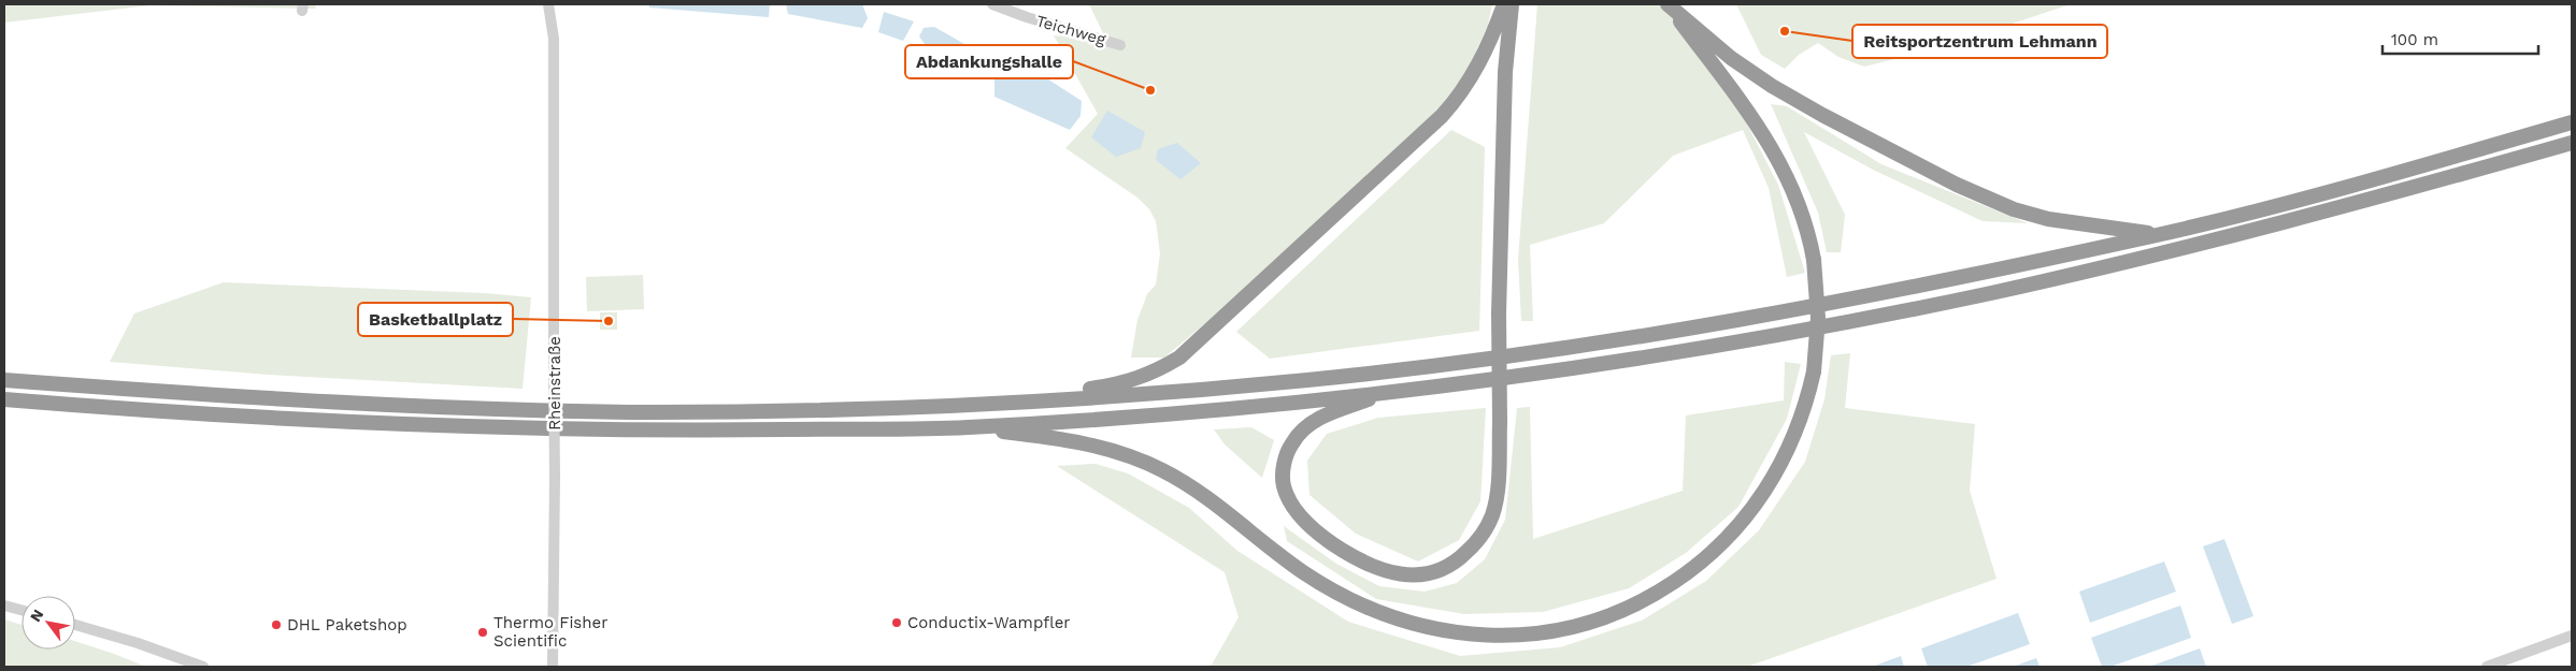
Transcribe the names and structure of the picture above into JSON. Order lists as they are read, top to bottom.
{
  "streets": {
    "street": ["Teichweg", "Rheinstraße"]
  },
  "places": [
    "Reitsportzentrum Lehmann",
    "Abdankungshalle",
    "Basketballplatz",
    "Conductix-Wampfler",
    "DHL Paketshop",
    "Thermo Fisher Scientific"
  ],
  "scale_bar": "100 m",
  "north": "top left"
}
